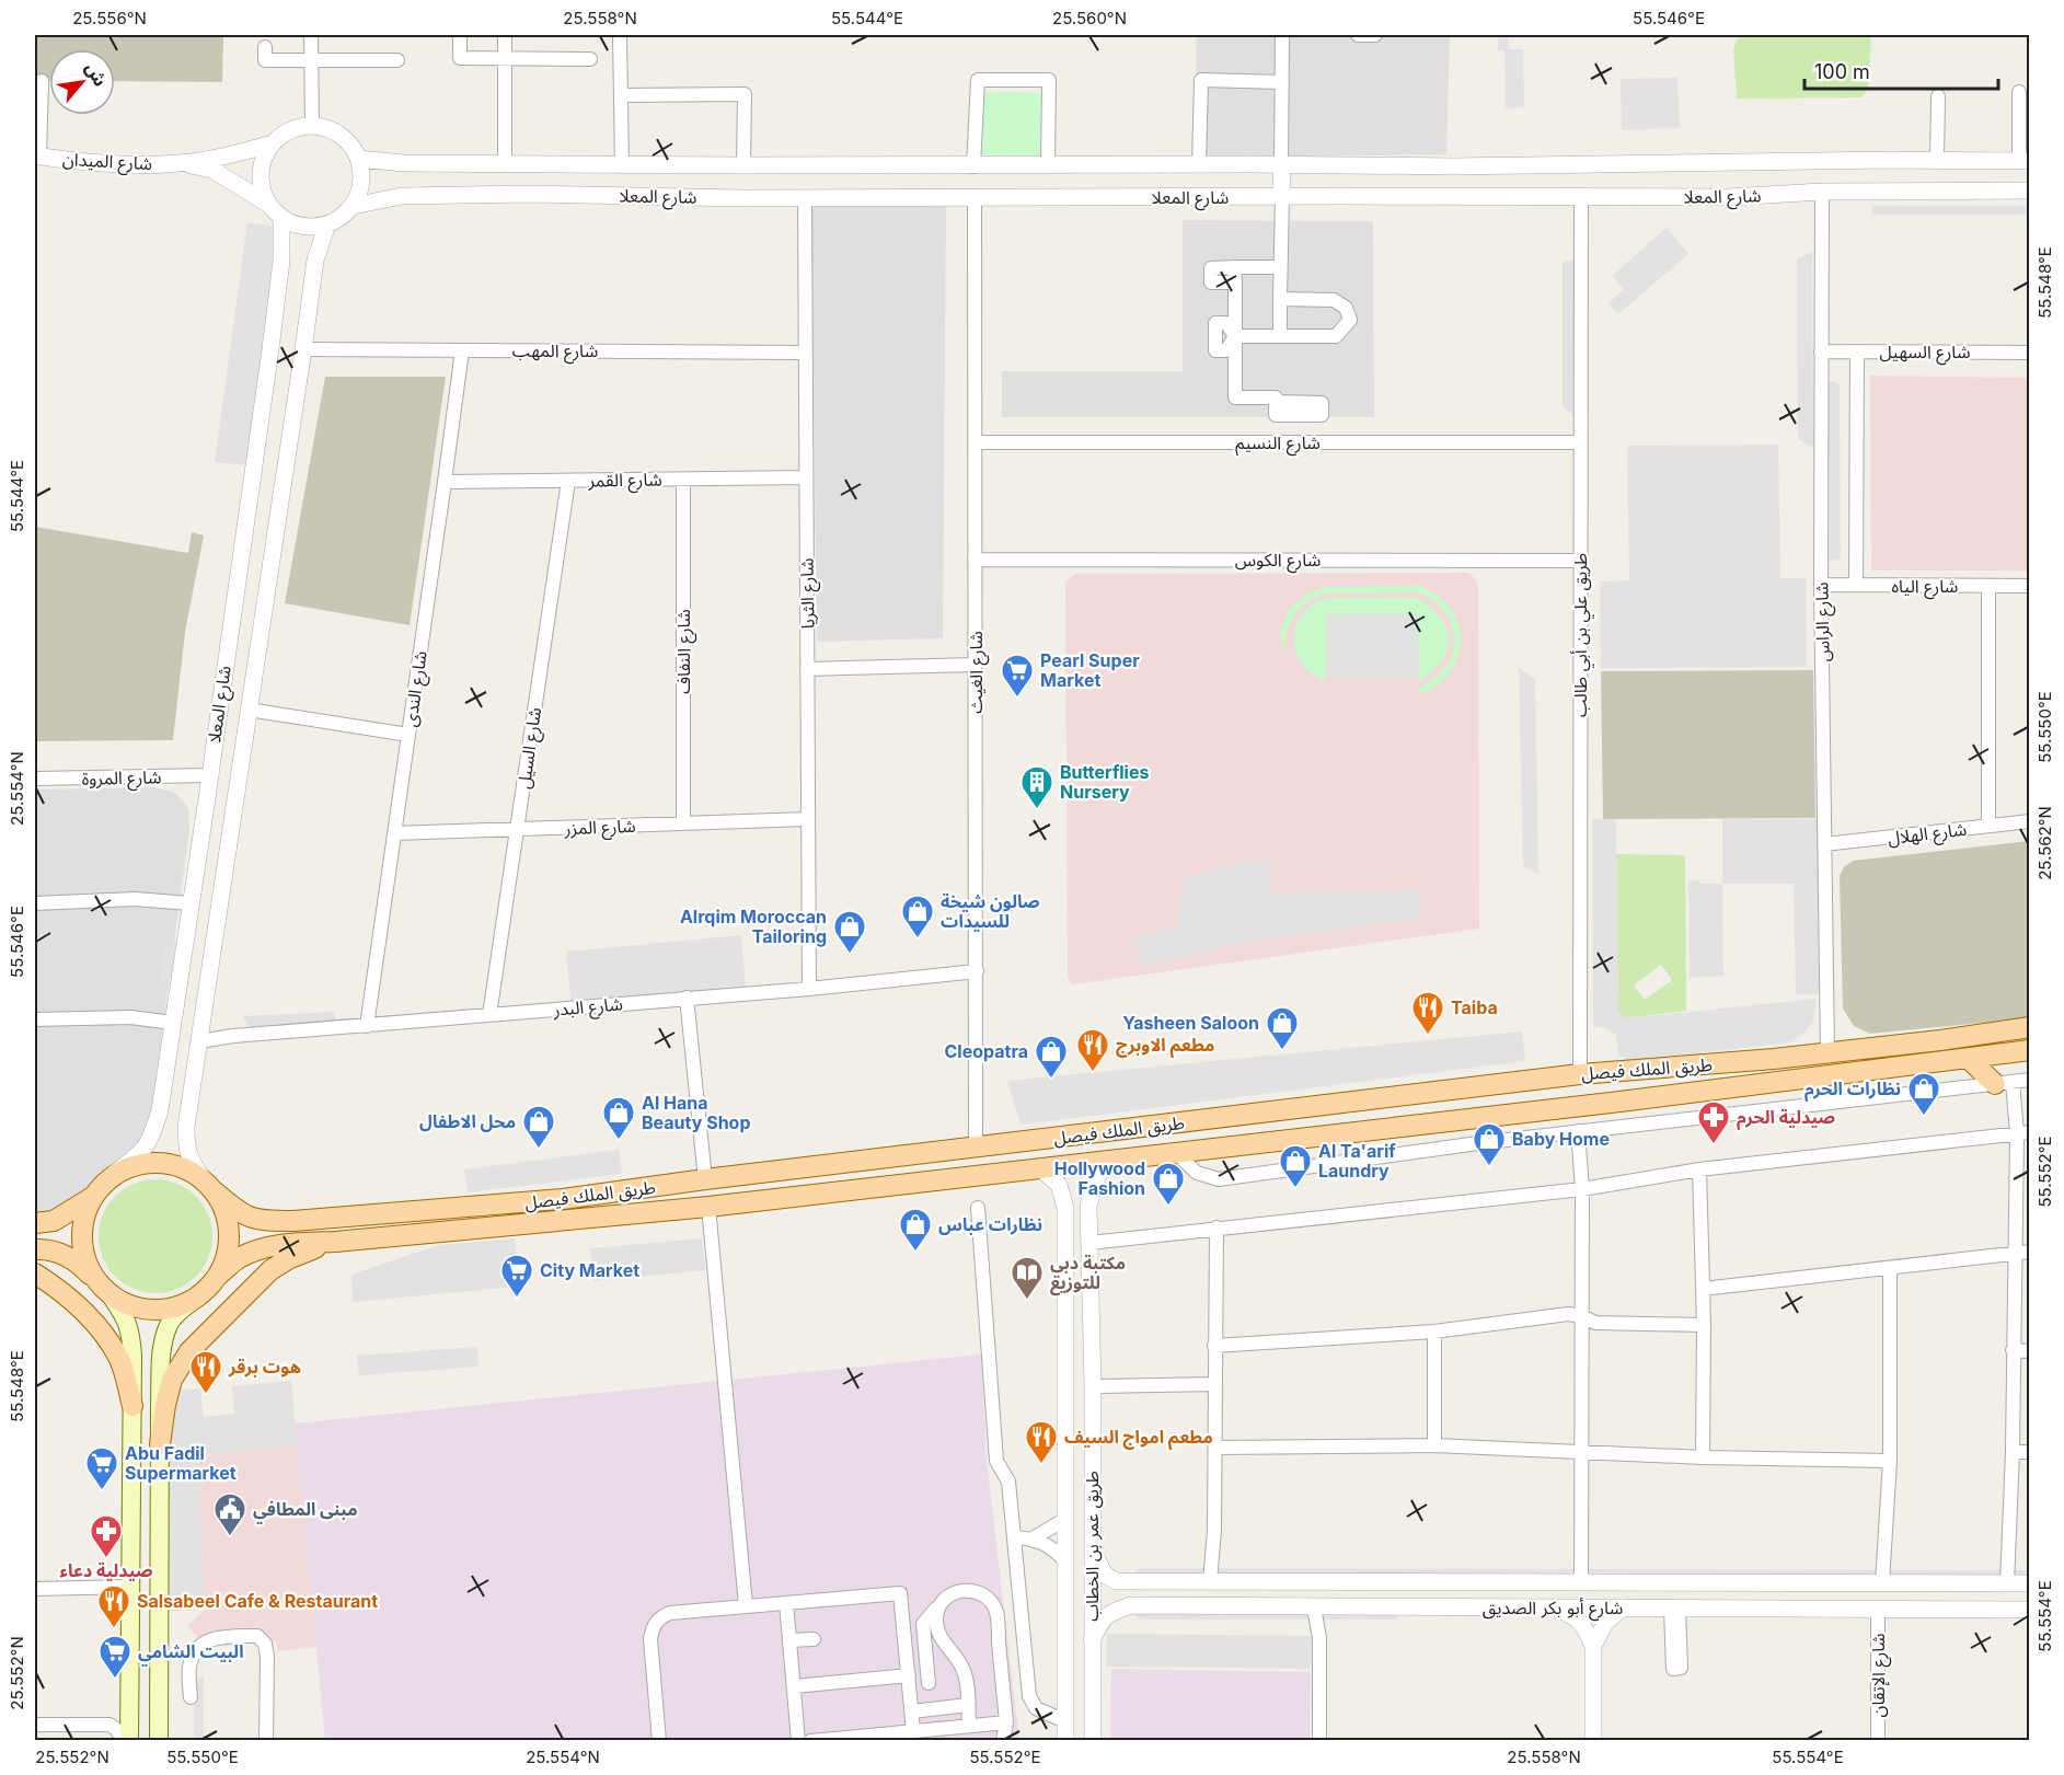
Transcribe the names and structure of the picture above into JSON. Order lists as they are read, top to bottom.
{
  "streets": {
    "main road": ["طريق الملك فيصل"],
    "street": [
      "شارع الميدان",
      "شارع المعلا",
      "شارع المهب",
      "شارع السهيل",
      "شارع النسيم",
      "شارع القمر",
      "شارع الكوس",
      "شارع الياه",
      "شارع الثريا",
      "شارع الراس",
      "طريق علي بن أبي طالب",
      "شارع النفاف",
      "شارع الغيث",
      "شارع الندى",
      "شارع السيل",
      "شارع المروة",
      "شارع المزر",
      "شارع الهلال",
      "شارع البدر",
      "طريق عمر بن الخطاب",
      "شارع أبو بكر الصديق",
      "شارع الإتقان"
    ]
  },
  "crossings": [
    ["شارع الميدان", "شارع المعلا"],
    ["شارع المعلا", "شارع المهب"],
    ["شارع المعلا", "شارع الثريا"],
    ["شارع المعلا", "شارع الراس"],
    ["شارع المعلا", "طريق علي بن أبي طالب"],
    ["شارع المعلا", "شارع الغيث"],
    ["شارع المعلا", "شارع المروة"],
    ["شارع المعلا", "شارع البدر"],
    ["شارع المعلا", "طريق الملك فيصل"],
    ["شارع المهب", "شارع الثريا"],
    ["شارع المهب", "شارع الندى"],
    ["شارع السهيل", "شارع الراس"],
    ["شارع النسيم", "طريق علي بن أبي طالب"],
    ["شارع النسيم", "شارع الغيث"],
    ["شارع القمر", "شارع الثريا"],
    ["شارع القمر", "شارع النفاف"],
    ["شارع القمر", "شارع الندى"],
    ["شارع القمر", "شارع السيل"],
    ["شارع الكوس", "طريق علي بن أبي طالب"],
    ["شارع الكوس", "شارع الغيث"],
    ["شارع الياه", "شارع الراس"],
    ["شارع الثريا", "شارع المزر"],
    ["شارع الثريا", "شارع البدر"],
    ["شارع الراس", "شارع الهلال"],
    ["شارع الراس", "طريق الملك فيصل"],
    ["طريق علي بن أبي طالب", "طريق الملك فيصل"],
    ["شارع النفاف", "شارع المزر"],
    ["شارع الغيث", "شارع البدر"],
    ["شارع الغيث", "طريق الملك فيصل"],
    ["شارع الندى", "شارع المزر"],
    ["شارع الندى", "شارع البدر"],
    ["شارع السيل", "شارع المزر"],
    ["شارع السيل", "شارع البدر"],
    ["طريق الملك فيصل", "طريق عمر بن الخطاب"],
    ["طريق عمر بن الخطاب", "شارع أبو بكر الصديق"],
    ["شارع أبو بكر الصديق", "شارع الإتقان"]
  ],
  "places": {
    "supermarket": [
      "Pearl Super Market",
      "City Market",
      "Abu Fadil Supermarket",
      "البيت الشامي"
    ],
    "building": ["Butterflies Nursery"],
    "shop": [
      "صالون شيخة للسيدات",
      "Alrqim Moroccan Tailoring",
      "Yasheen Saloon",
      "Cleopatra",
      "نظارات الحرم",
      "Al Hana Beauty Shop",
      "محل الاطفال",
      "Baby Home",
      "Al Ta'arif Laundry",
      "Hollywood Fashion",
      "نظارات عباس"
    ],
    "restaurant": [
      "Taiba",
      "مطعم الاوبرج",
      "هوت برقر",
      "مطعم امواج السيف",
      "Salsabeel Cafe & Restaurant"
    ],
    "pharmacy": ["صيدلية الحرم", "صيدلية دعاء"],
    "library": ["مكتبة دبي للتوزيع"],
    "public building": ["مبنى المطافي"]
  },
  "scale_bar": "100 m",
  "north": "top right",
  "coordinates": [
    "25.556°N",
    "25.558°N",
    "55.544°E",
    "25.560°N",
    "55.546°E",
    "55.548°E",
    "55.550°E",
    "25.554°N",
    "25.562°N",
    "55.552°E",
    "55.554°E",
    "25.552°N"
  ]
}
